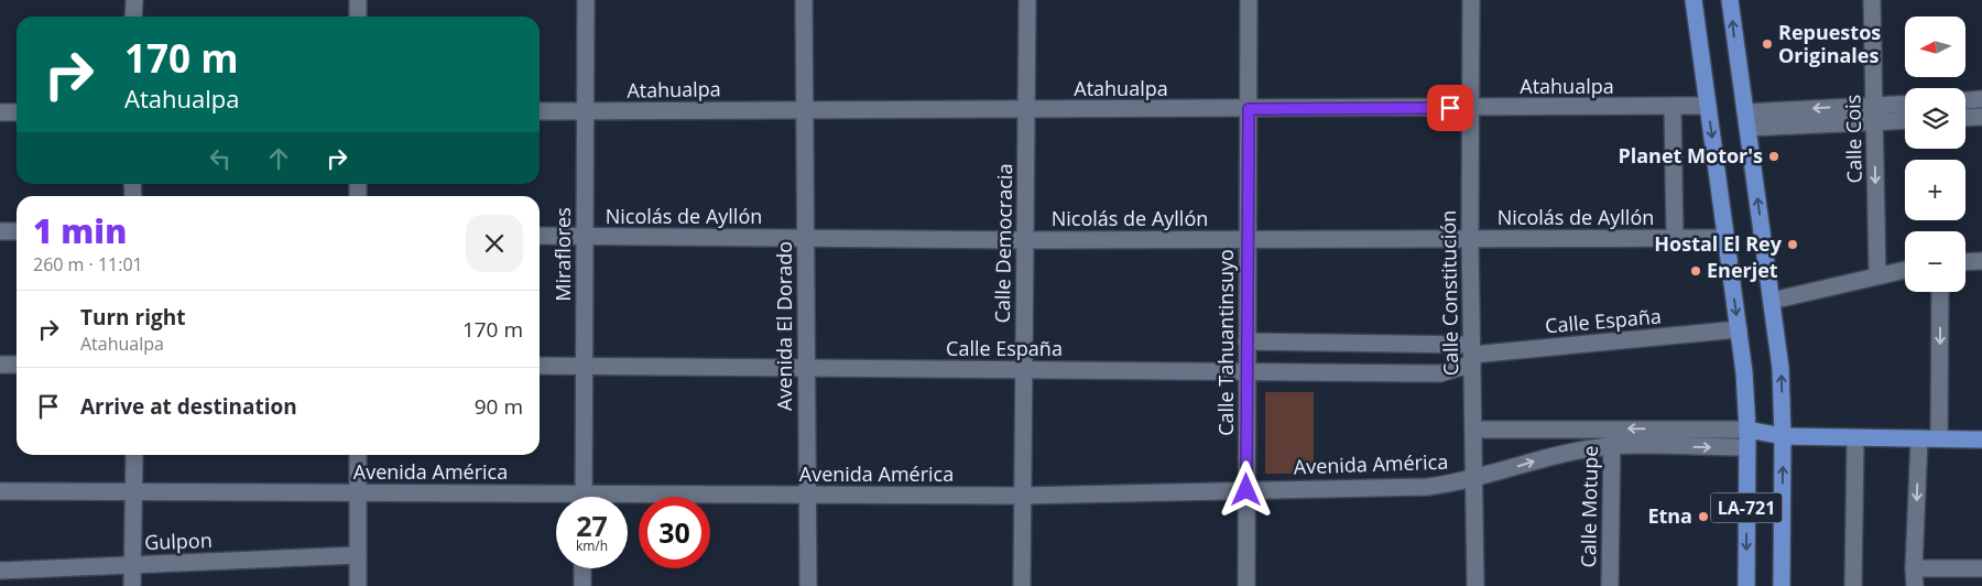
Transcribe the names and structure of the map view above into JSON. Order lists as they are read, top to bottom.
{
  "streets": {
    "main road": ["LA-721"],
    "street": [
      "Atahualpa",
      "Calle Cois",
      "Nicolás de Ayllón",
      "Calle Democracia",
      "Miraflores",
      "Calle Constitución",
      "Calle España",
      "Avenida El Dorado",
      "Calle Tahuantinsuyo",
      "Avenida América",
      "Calle Motupe",
      "Gulpon"
    ]
  },
  "crossings": [
    ["Atahualpa", "Calle Democracia"],
    ["Atahualpa", "Miraflores"],
    ["Atahualpa", "Calle Constitución"],
    ["Atahualpa", "Avenida El Dorado"],
    ["Atahualpa", "Calle Tahuantinsuyo"],
    ["Nicolás de Ayllón", "Calle Democracia"],
    ["Nicolás de Ayllón", "Miraflores"],
    ["Nicolás de Ayllón", "Calle Constitución"],
    ["Nicolás de Ayllón", "Avenida El Dorado"],
    ["Nicolás de Ayllón", "Calle Tahuantinsuyo"],
    ["Calle Democracia", "Calle España"],
    ["Calle Democracia", "Avenida América"],
    ["Miraflores", "Calle España"],
    ["Calle Constitución", "Calle España"],
    ["Calle Constitución", "Avenida América"],
    ["Calle España", "Avenida El Dorado"],
    ["Calle España", "Calle Tahuantinsuyo"],
    ["Avenida El Dorado", "Avenida América"],
    ["Calle Tahuantinsuyo", "Avenida América"],
    ["Avenida América", "Calle Motupe"],
    ["Avenida América", "LA-721"]
  ],
  "one_way": ["Calle Cois"],
  "places": [
    "Repuestos Originales",
    "Planet Motor's",
    "Hostal El Rey",
    "Enerjet",
    "Etna"
  ],
  "north": "left",
  "page": {
    "map_buttons": ["+", "−"],
    "turn": ["170 m", "Atahualpa"],
    "heading": ["1 min", "260 m · 11:01"],
    "list": [
      {
        "name": "Turn right",
        "note": "Atahualpa",
        "value": "170 m"
      },
      {
        "name": "Arrive at destination",
        "value": "90 m"
      }
    ],
    "speed": "27 km/h",
    "limit": "30"
  }
}
